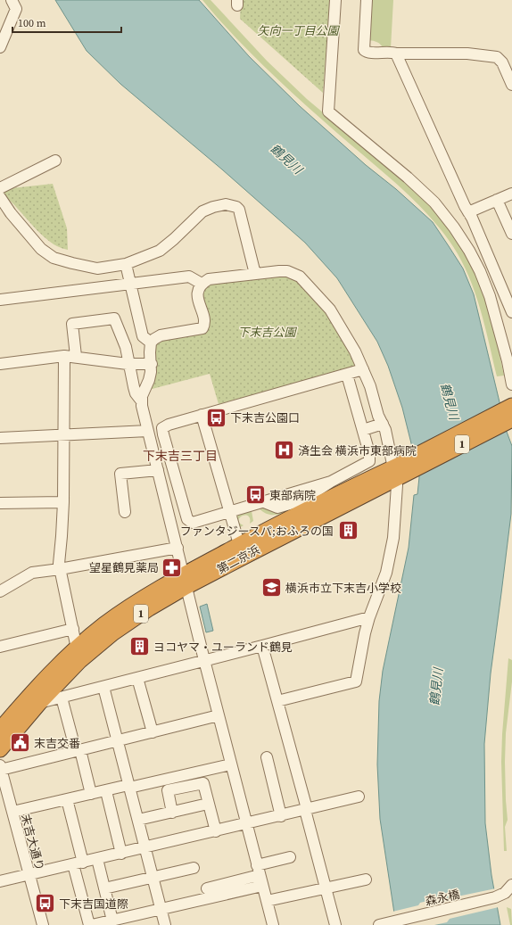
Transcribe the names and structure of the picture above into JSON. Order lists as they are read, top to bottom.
{
  "streets": {
    "highway": ["1", "第二京浜"],
    "street": ["末吉大通り", "森永橋"]
  },
  "districts": ["下末吉三丁目"],
  "water": ["鶴見川"],
  "parks": ["矢向一丁目公園", "下末吉公園"],
  "places": {
    "bus stop": ["下末吉公園口", "東部病院", "下末吉国道際"],
    "hospital": ["済生会 横浜市東部病院"],
    "building": ["ファンタジースパ;おふろの国", "ヨコヤマ・ユーランド鶴見"],
    "pharmacy": ["望星鶴見薬局"],
    "school or university": ["横浜市立下末吉小学校"],
    "public building": ["末吉交番"]
  },
  "scale_bar": "100 m"
}
